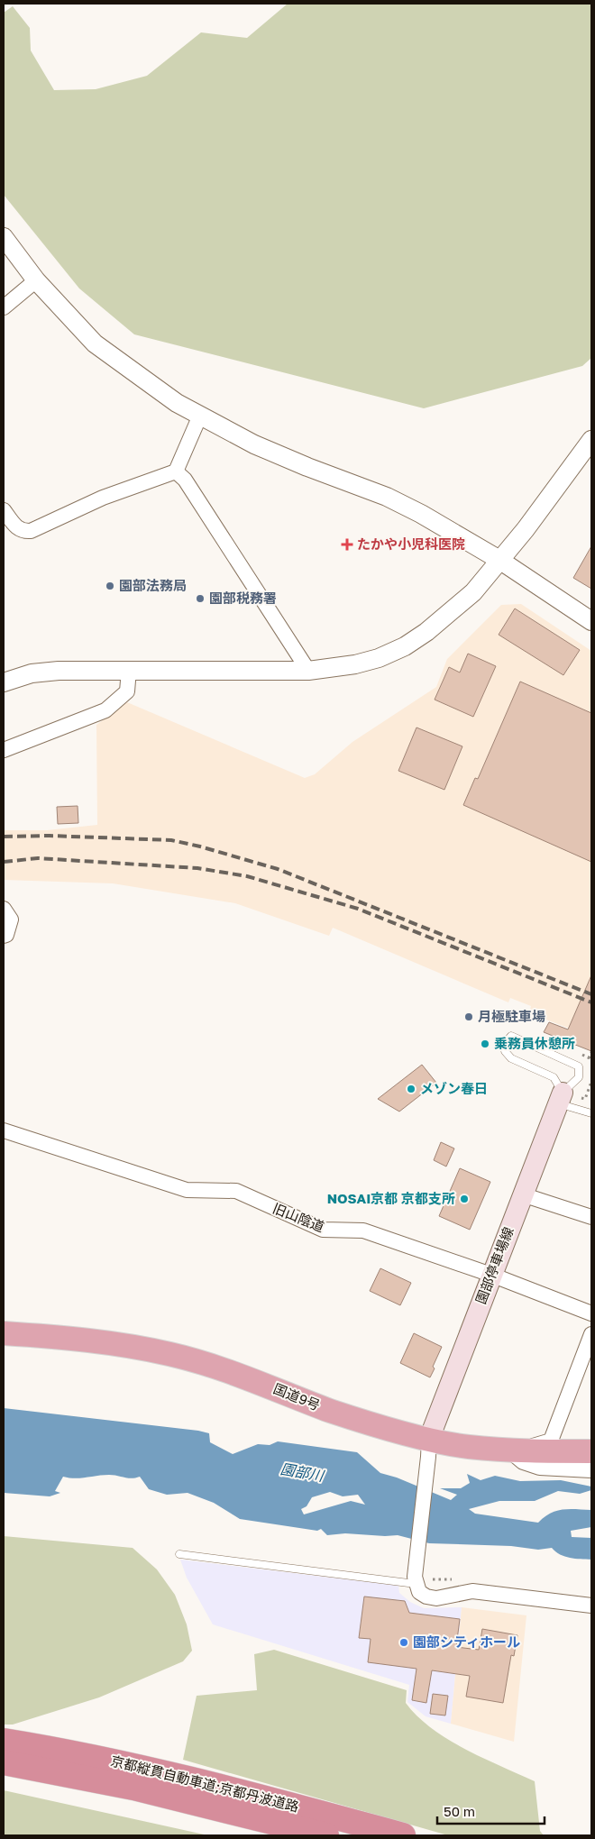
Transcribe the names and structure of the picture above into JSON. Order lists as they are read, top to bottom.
{
  "streets": {
    "highway": ["国道9号", "京都縦貫自動車道;京都丹波道路"],
    "main road": ["園部停車場線"],
    "street": ["旧山陰道"]
  },
  "crossings": [
    ["旧山陰道", "園部停車場線"],
    ["園部停車場線", "国道9号"]
  ],
  "water": ["園部川"],
  "places": {
    "health": ["たかや小児科医院"],
    "other": [
      "園部法務局",
      "園部税務署",
      "月極駐車場",
      "乗務員休憩所",
      "メゾン春日",
      "NOSAI京都 京都支所",
      "園部シティホール"
    ]
  },
  "scale_bar": "50 m"
}
